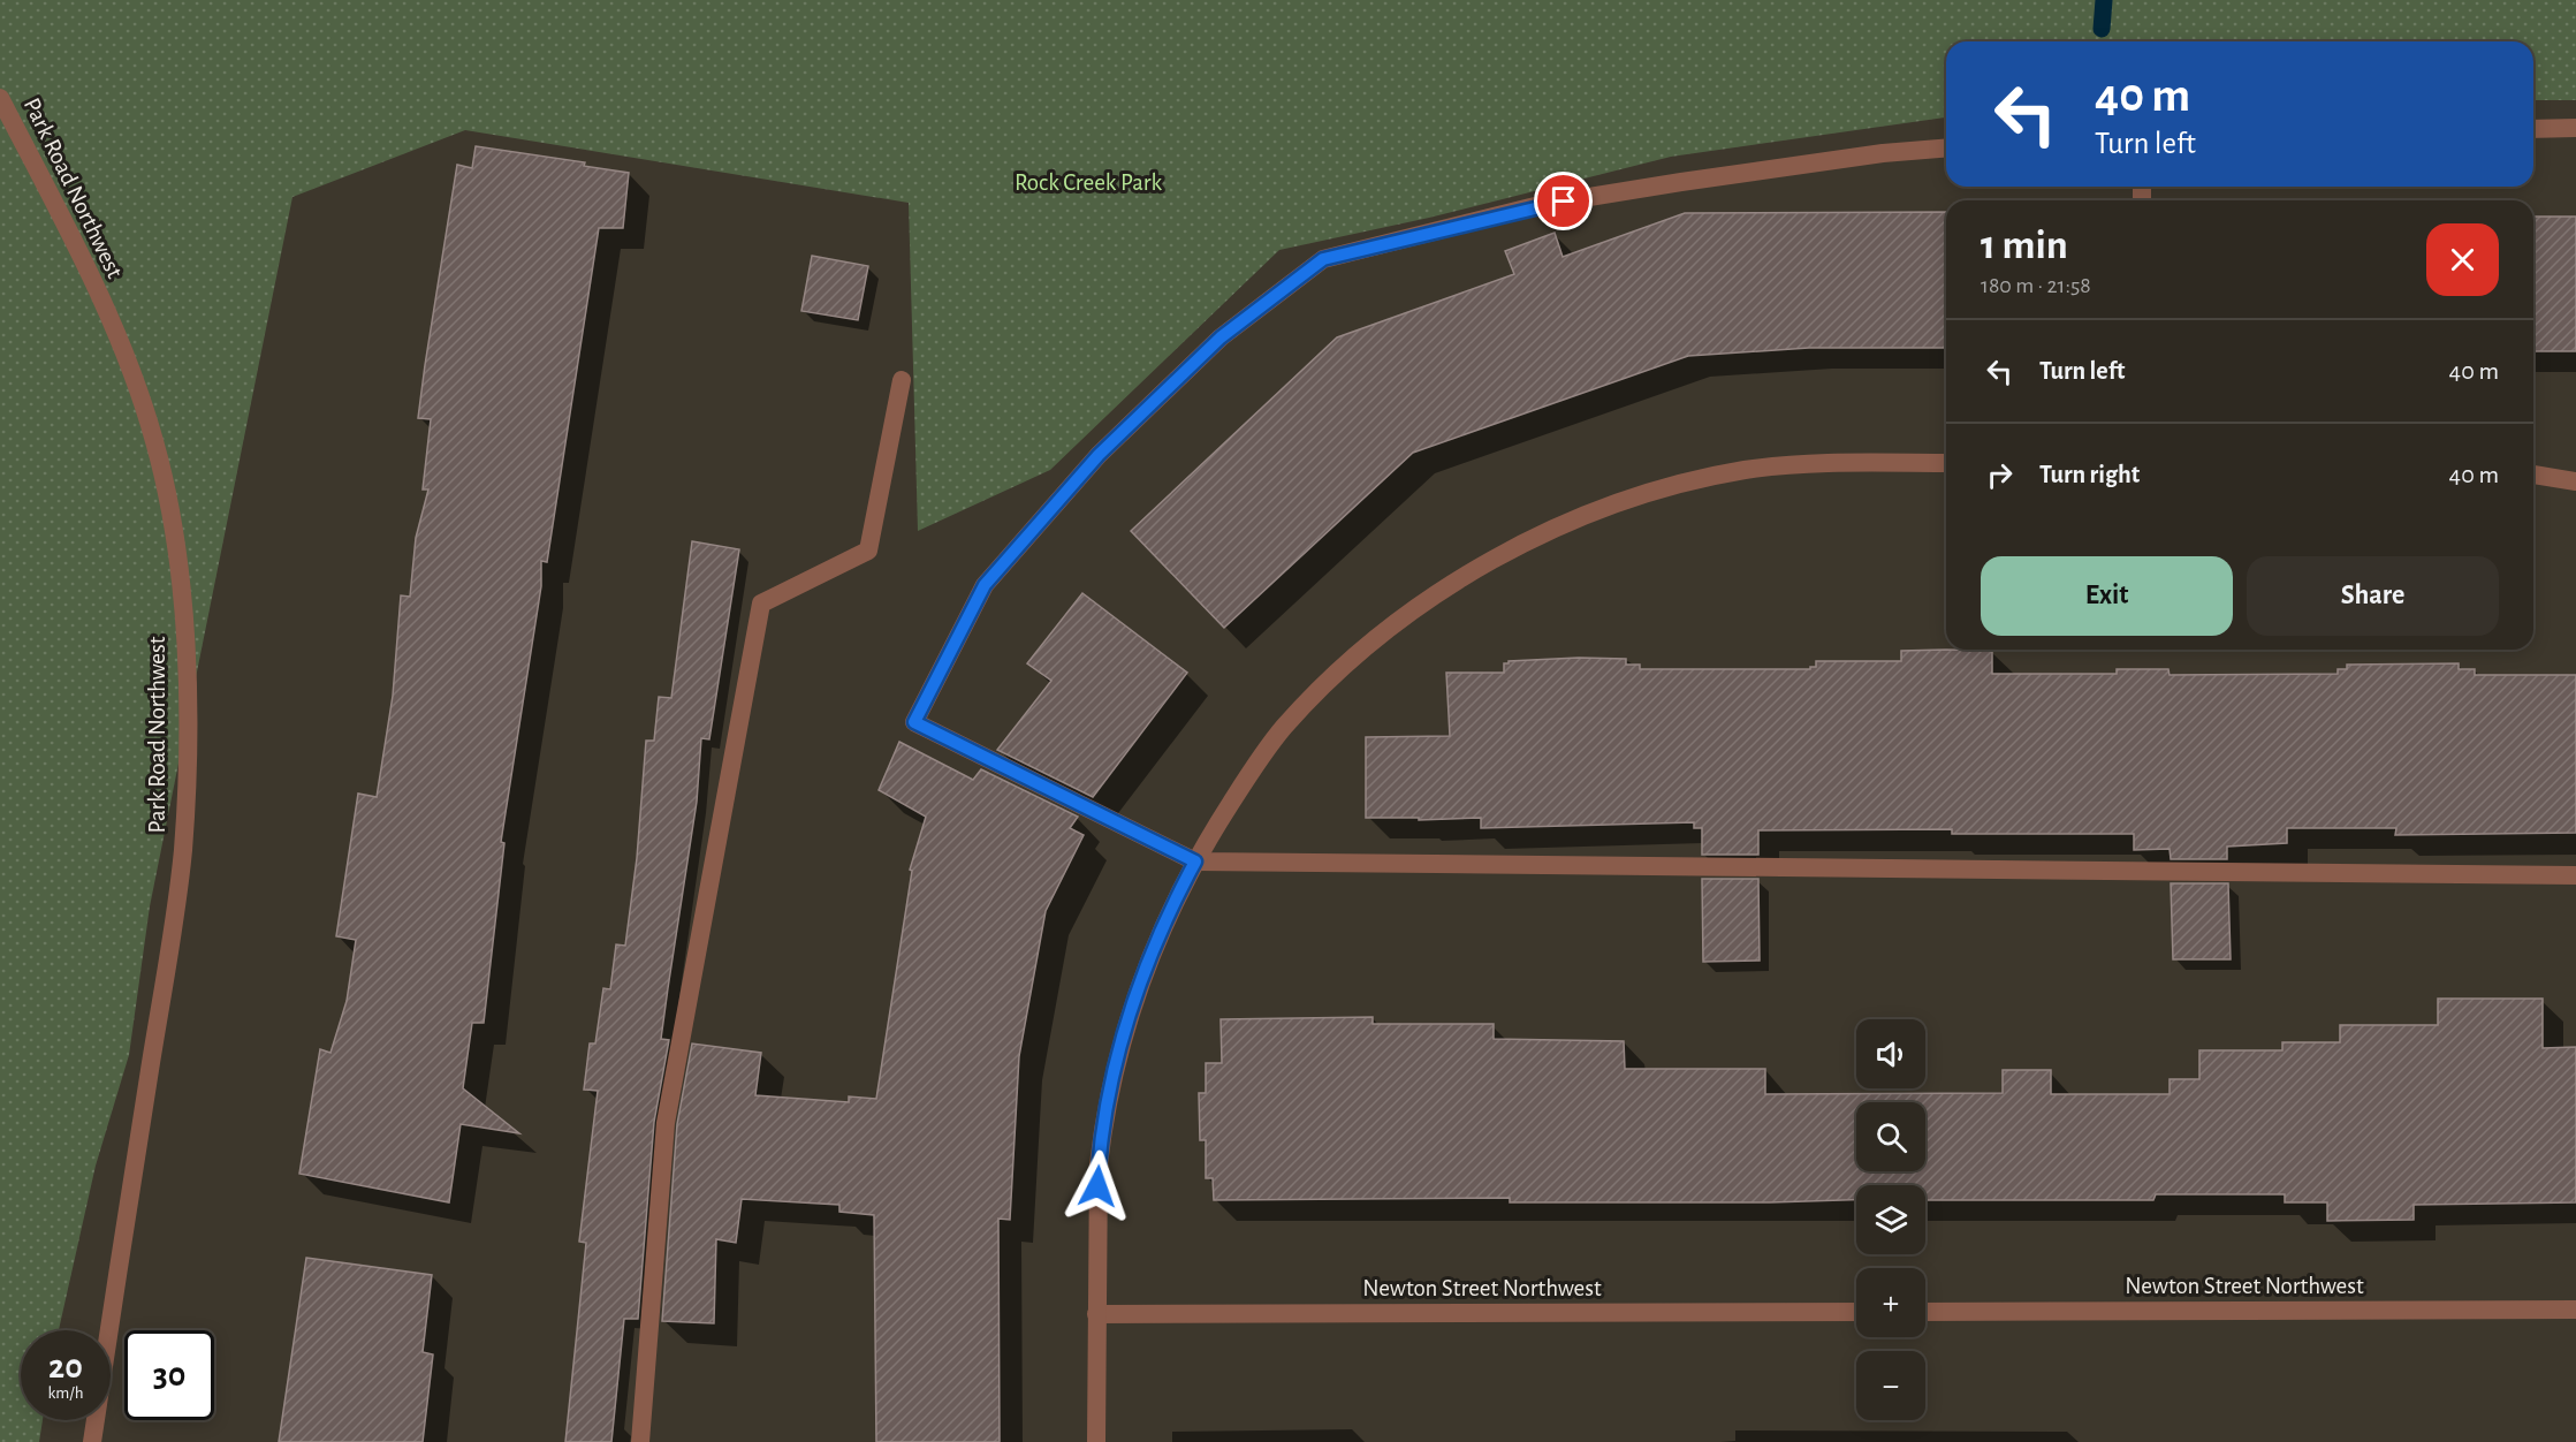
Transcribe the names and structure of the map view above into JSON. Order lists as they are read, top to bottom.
{
  "streets": {
    "street": ["Park Road Northwest", "Newton Street Northwest"]
  },
  "parks": ["Rock Creek Park"],
  "page": {
    "turn": ["40 m", "Turn left"],
    "heading": ["1 min", "180 m · 21:58"],
    "list": [
      {
        "name": "Turn left",
        "value": "40 m"
      },
      {
        "name": "Turn right",
        "value": "40 m"
      }
    ],
    "buttons": ["Exit", "Share"],
    "map_buttons": ["+", "−"],
    "speed": "20 km/h",
    "limit": "30"
  }
}
